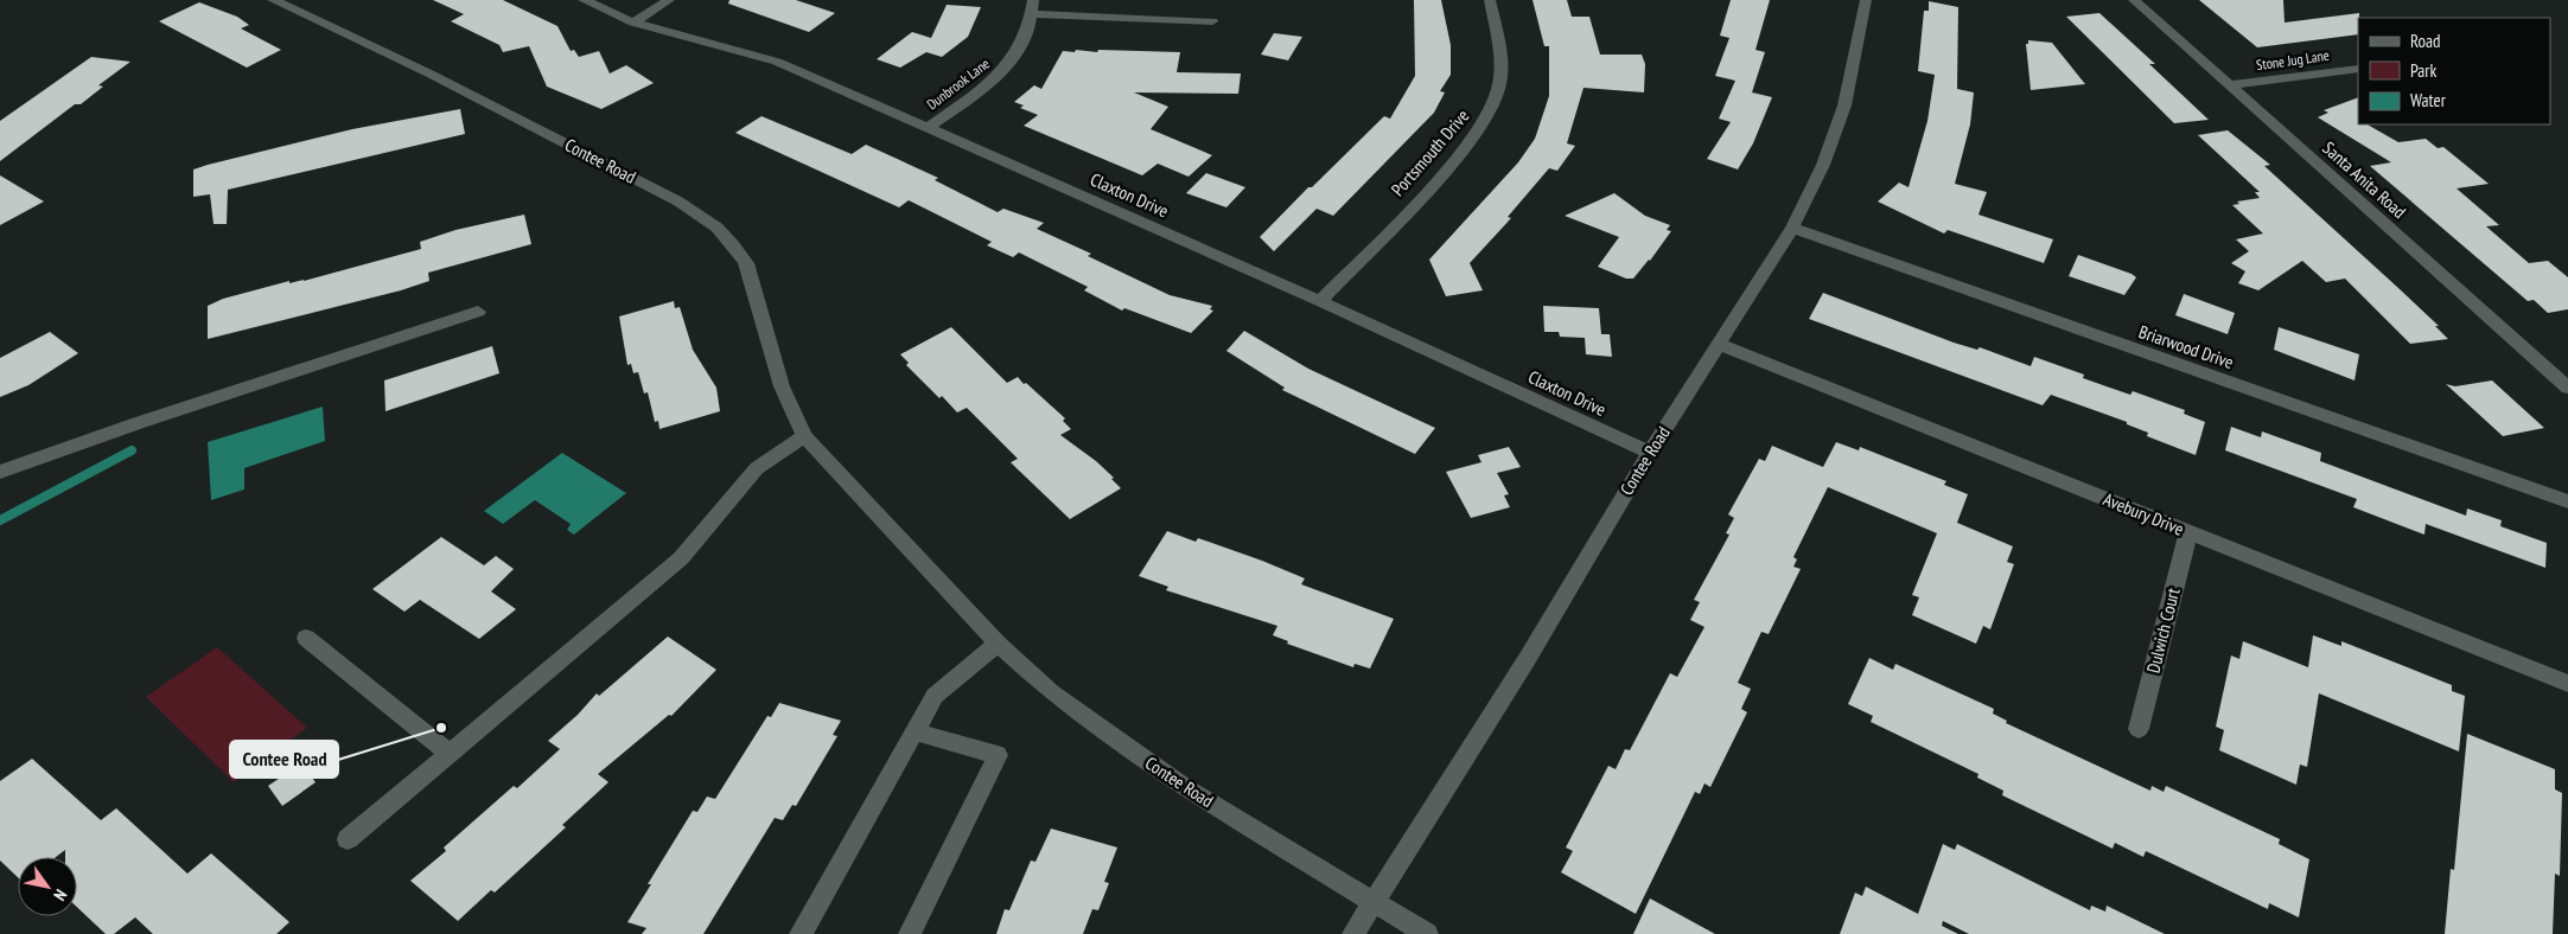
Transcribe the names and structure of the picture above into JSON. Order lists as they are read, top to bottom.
{
  "streets": {
    "street": [
      "Stone Jug Lane",
      "Dunbrook Lane",
      "Portsmouth Drive",
      "Contee Road",
      "Santa Anita Road",
      "Claxton Drive",
      "Briarwood Drive",
      "Avebury Drive",
      "Dulwich Court"
    ]
  },
  "crossings": [
    ["Stone Jug Lane", "Santa Anita Road"],
    ["Dunbrook Lane", "Claxton Drive"],
    ["Portsmouth Drive", "Claxton Drive"],
    ["Contee Road", "Claxton Drive"],
    ["Contee Road", "Briarwood Drive"],
    ["Contee Road", "Avebury Drive"],
    ["Avebury Drive", "Dulwich Court"]
  ],
  "places": ["Contee Road"],
  "legend": ["Road", "Park", "Water"],
  "north": "bottom right"
}
